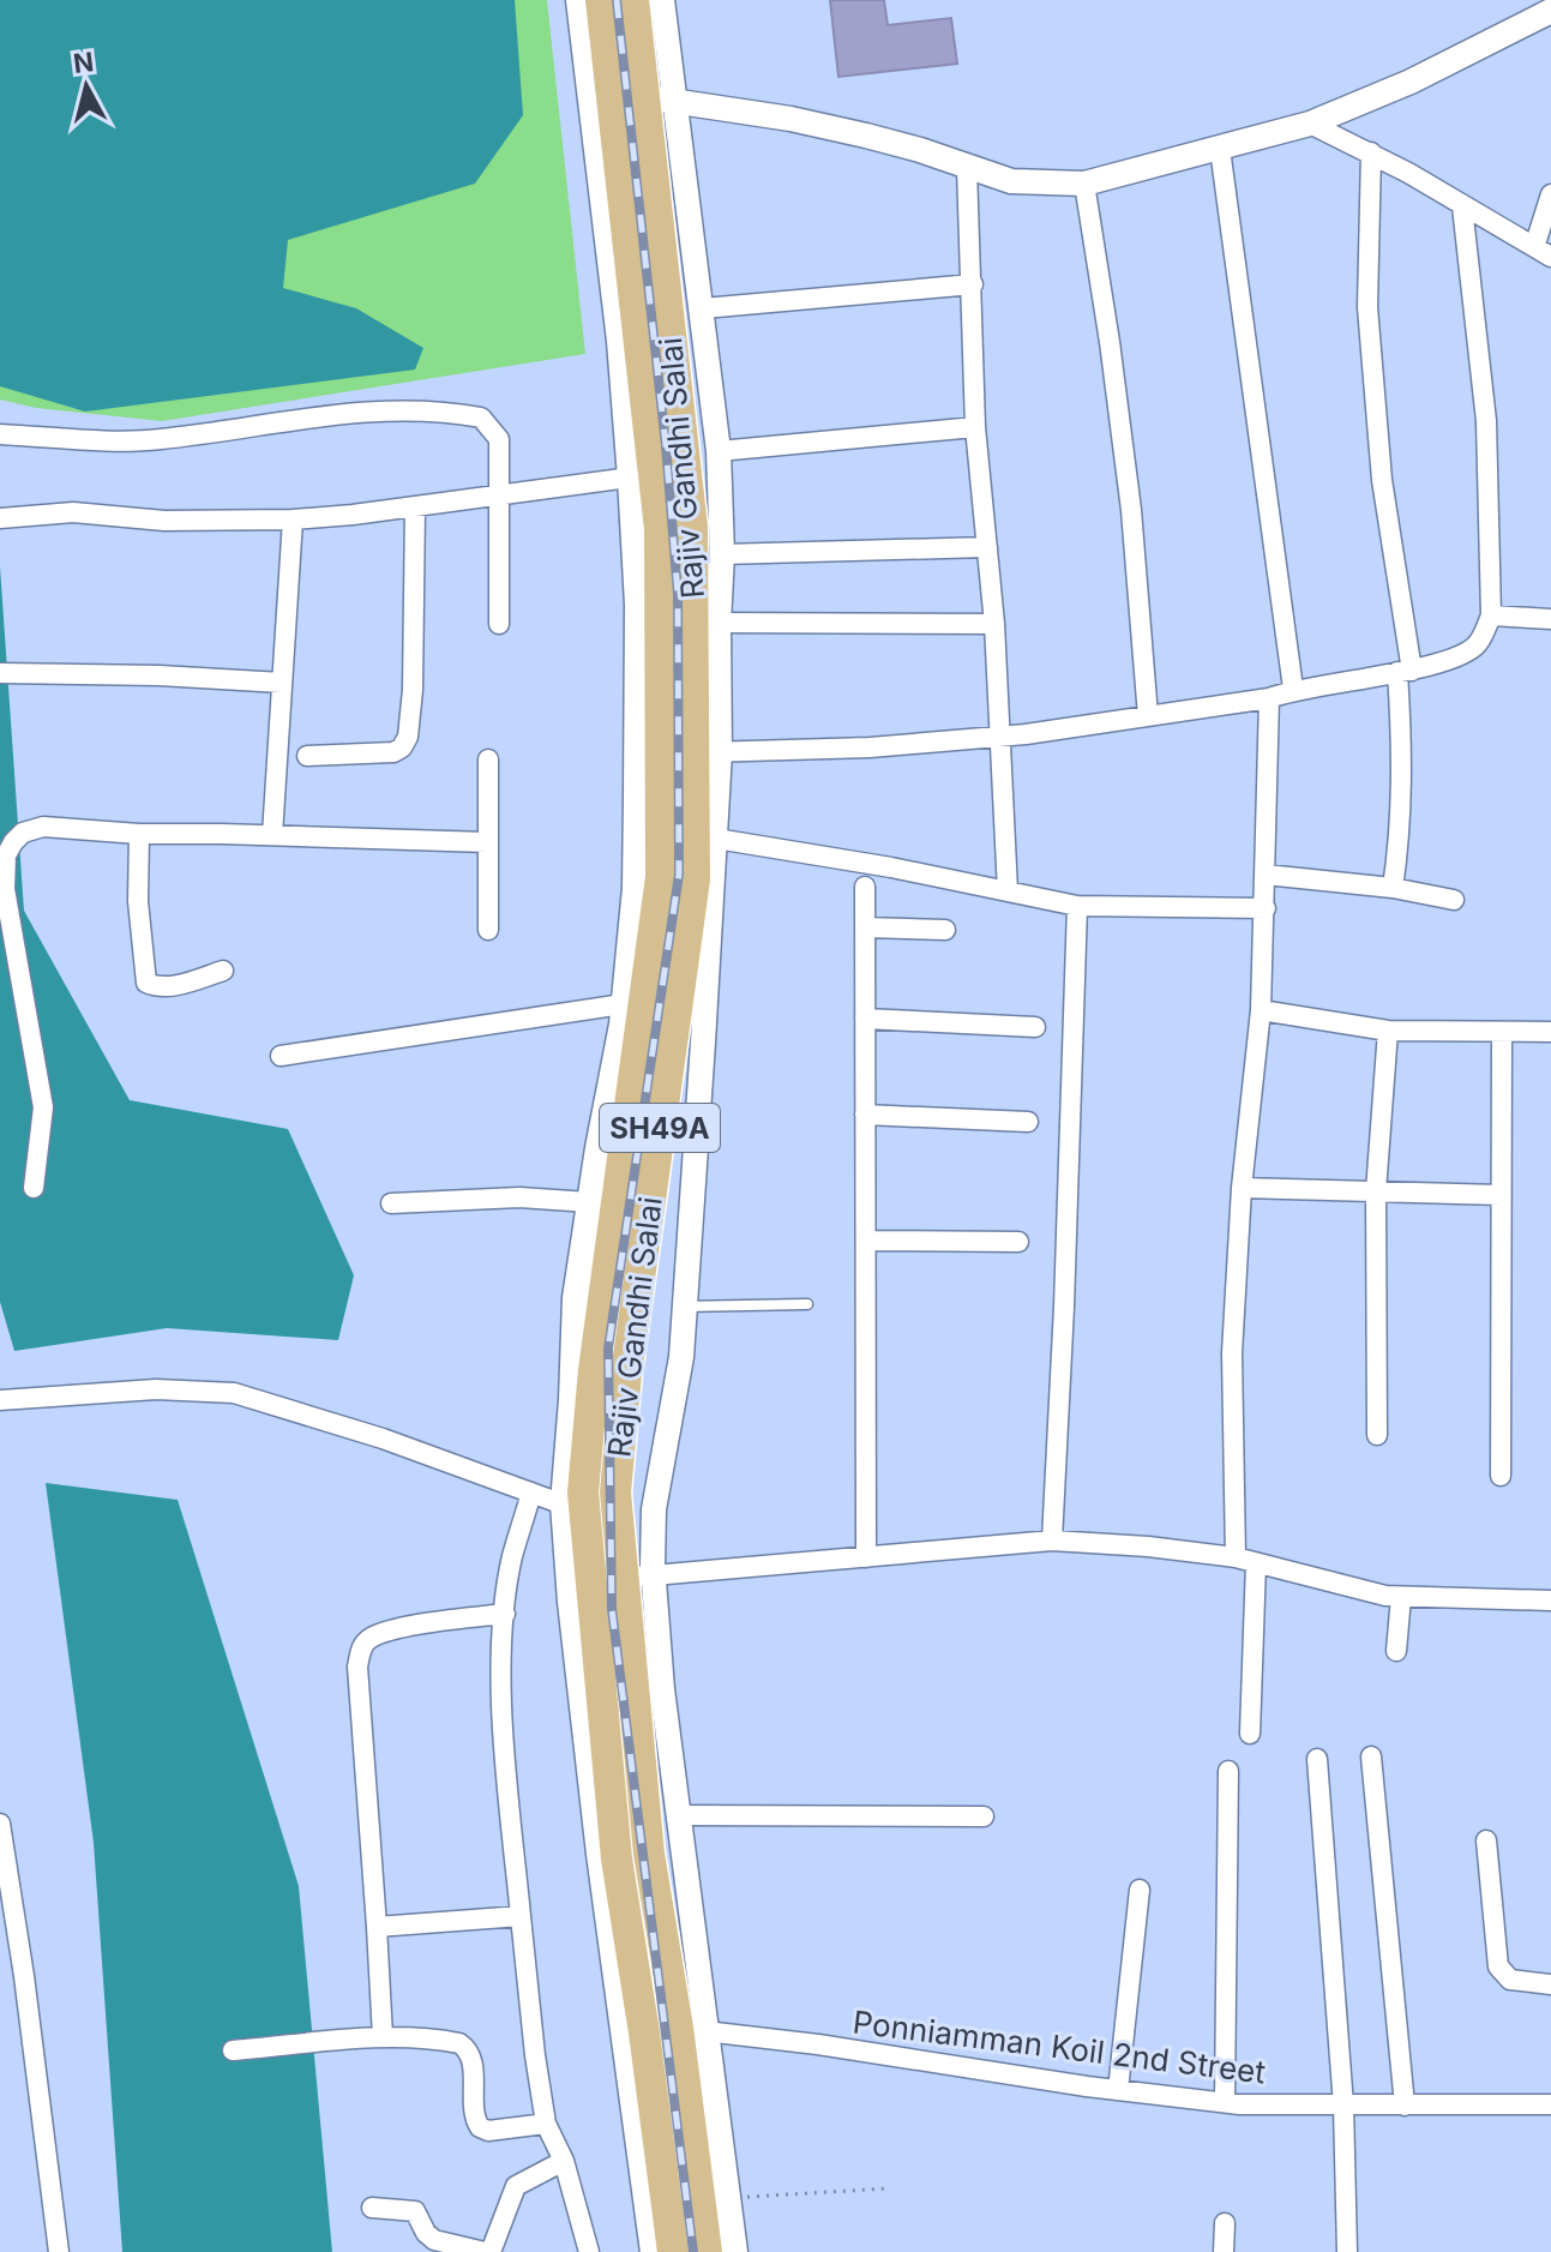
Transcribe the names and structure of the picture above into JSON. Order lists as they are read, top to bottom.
{
  "streets": {
    "main road": ["Rajiv Gandhi Salai", "SH49A"],
    "street": ["Ponniamman Koil 2nd Street"]
  },
  "crossings": [
    ["Rajiv Gandhi Salai", "Ponniamman Koil 2nd Street"]
  ],
  "north": "top"
}
